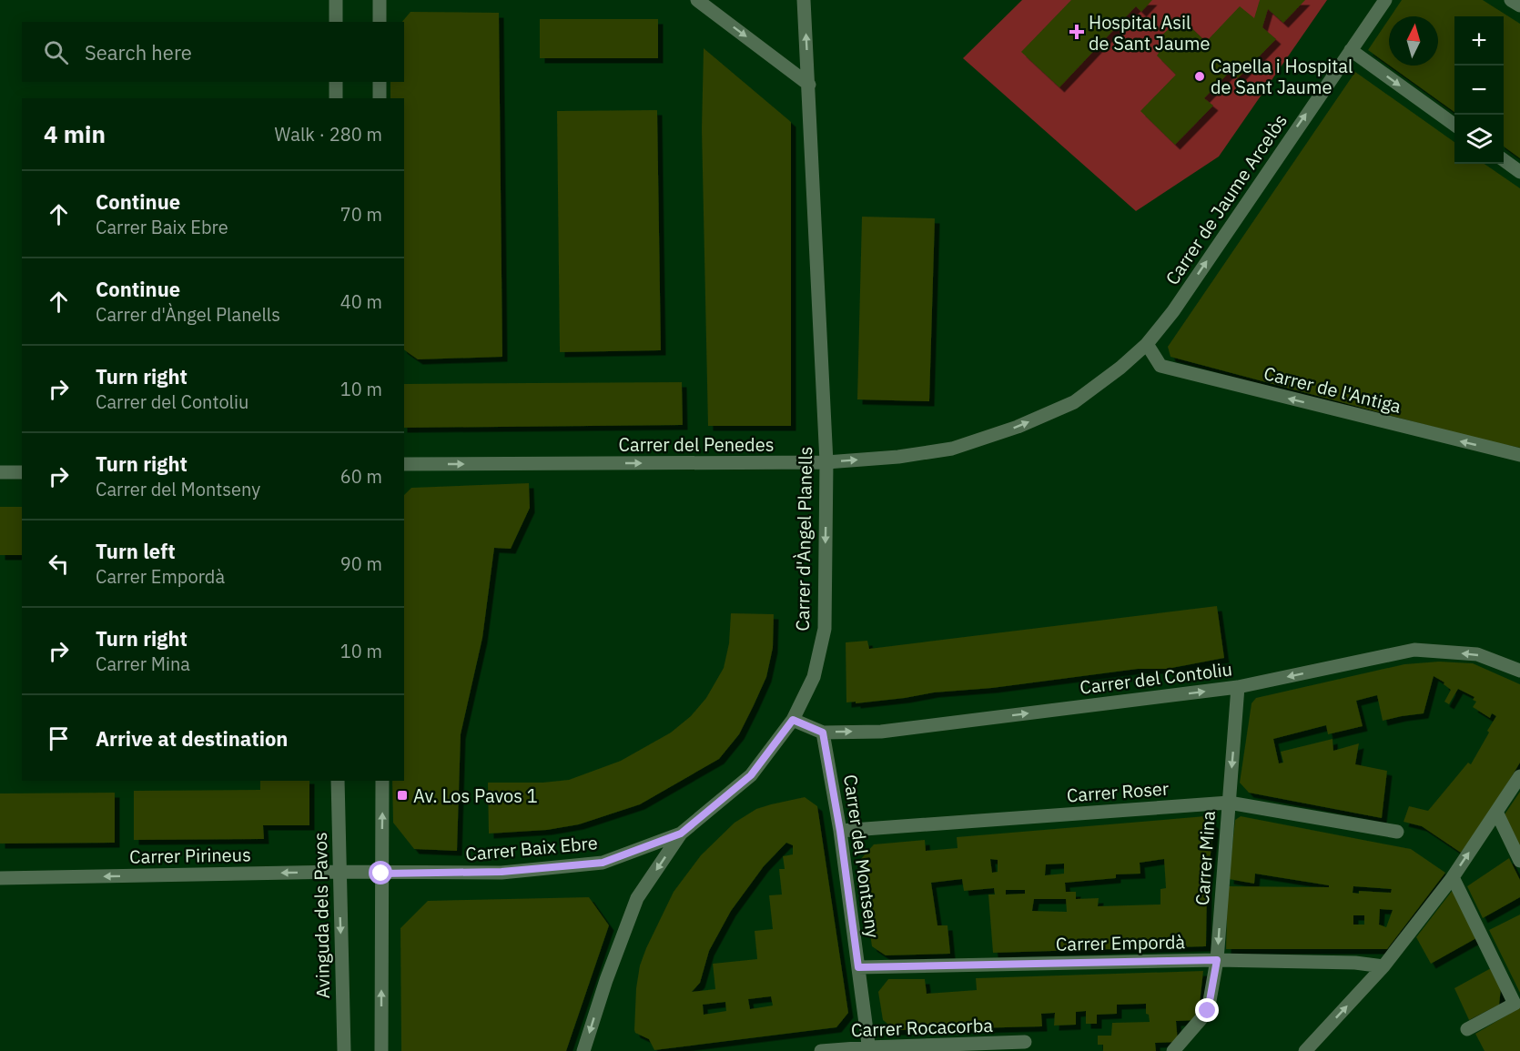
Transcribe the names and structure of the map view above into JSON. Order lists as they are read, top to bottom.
{
  "streets": {
    "street": [
      "Carrer de Jaume Arcelòs",
      "Carrer de l'Antiga",
      "Carrer del Penedes",
      "Carrer d'Àngel Planells",
      "Carrer del Contoliu",
      "Carrer Roser",
      "Carrer Baix Ebre",
      "Carrer Pirineus",
      "Carrer del Montseny",
      "Carrer Mina",
      "Avinguda dels Pavos",
      "Carrer Empordà",
      "Carrer Rocacorba"
    ]
  },
  "crossings": [
    ["Carrer de Jaume Arcelòs", "Carrer del Penedes"],
    ["Carrer de l'Antiga", "Carrer del Penedes"],
    ["Carrer del Penedes", "Carrer d'Àngel Planells"],
    ["Carrer d'Àngel Planells", "Carrer del Contoliu"],
    ["Carrer d'Àngel Planells", "Carrer Baix Ebre"],
    ["Carrer del Contoliu", "Carrer del Montseny"],
    ["Carrer del Contoliu", "Carrer Mina"],
    ["Carrer Roser", "Carrer del Montseny"],
    ["Carrer Roser", "Carrer Mina"],
    ["Carrer Baix Ebre", "Carrer Pirineus"],
    ["Carrer Pirineus", "Avinguda dels Pavos"],
    ["Carrer del Montseny", "Carrer Empordà"],
    ["Carrer del Montseny", "Carrer Rocacorba"],
    ["Carrer Mina", "Carrer Empordà"]
  ],
  "one_way": [
    "Carrer de Jaume Arcelòs",
    "Carrer de l'Antiga",
    "Carrer del Penedes",
    "Carrer Pirineus",
    "Carrer Mina"
  ],
  "places": {
    "health": ["Hospital Asil de Sant Jaume"],
    "other": ["Capella i Hospital de Sant Jaume"],
    "transit": ["Av. Los Pavos 1"]
  },
  "north": "top",
  "page": {
    "map_buttons": ["+", "−"],
    "search": "Search here",
    "heading": ["4 min", "Walk · 280 m"],
    "list": [
      ["Continue", "Carrer Baix Ebre", "70 m"],
      ["Continue", "Carrer d'Àngel Planells", "40 m"],
      ["Turn right", "Carrer del Contoliu", "10 m"],
      ["Turn right", "Carrer del Montseny", "60 m"],
      ["Turn left", "Carrer Empordà", "90 m"],
      ["Turn right", "Carrer Mina", "10 m"],
      "Arrive at destination"
    ]
  }
}
